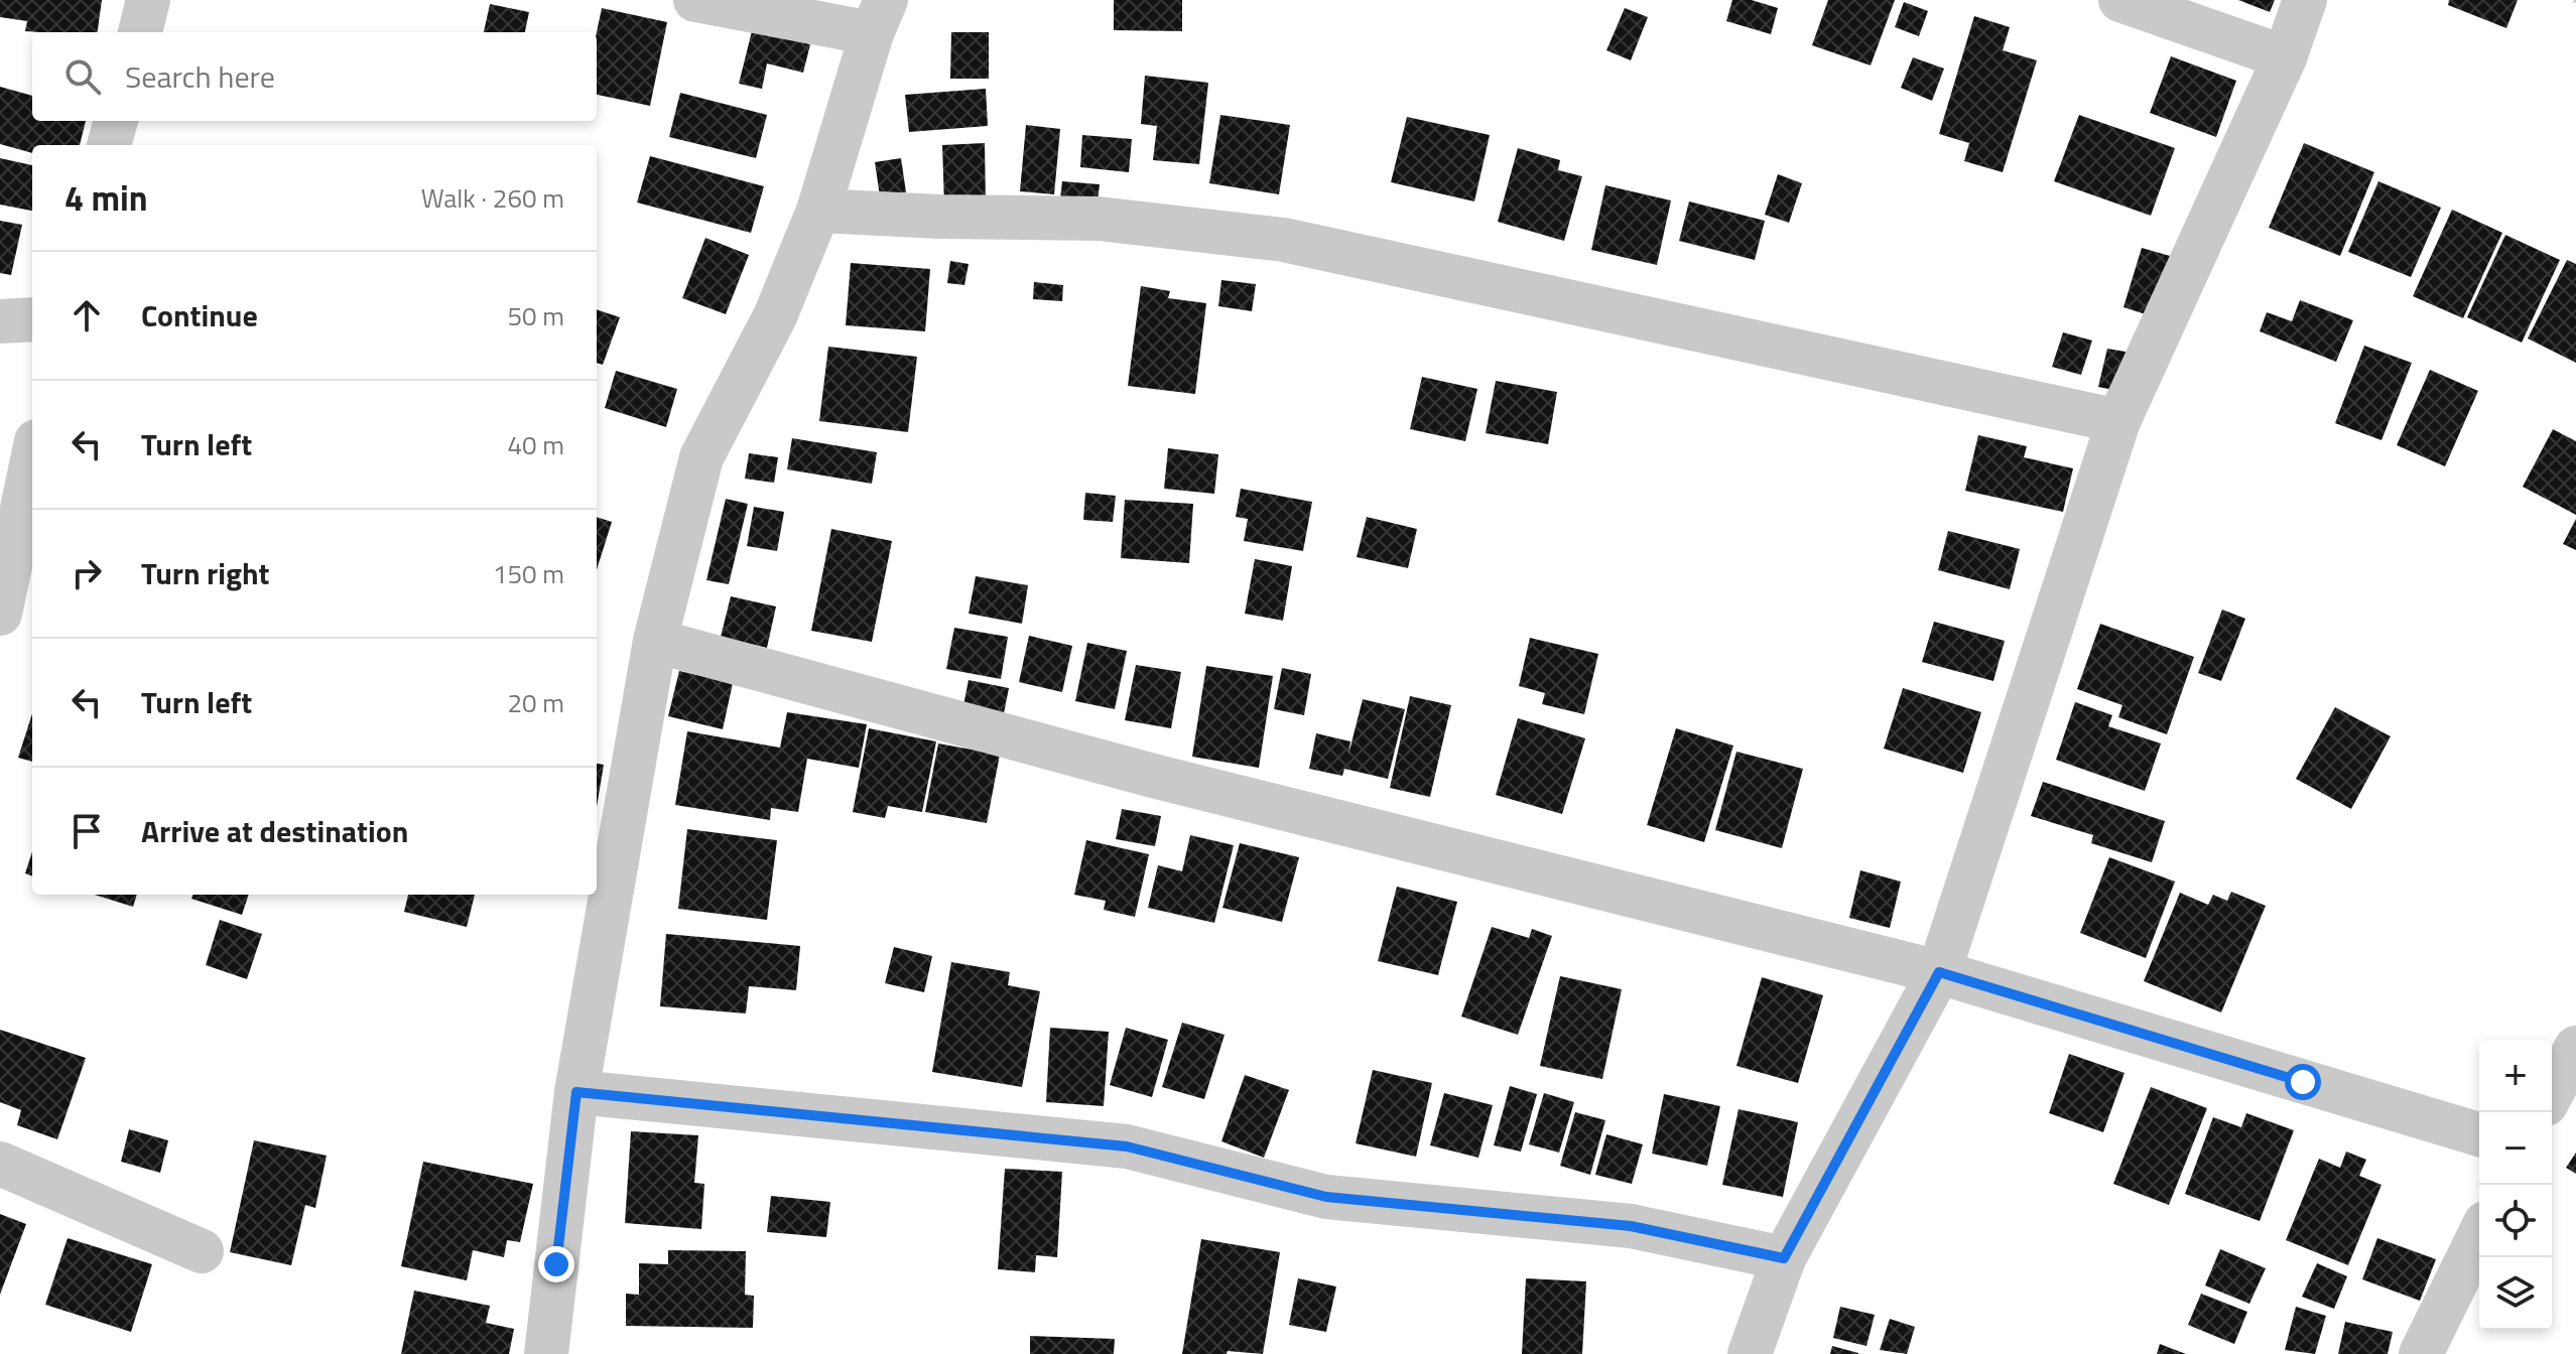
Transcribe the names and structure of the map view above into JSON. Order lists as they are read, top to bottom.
{
  "page": {
    "search": "Search here",
    "heading": ["4 min", "Walk · 260 m"],
    "list": [
      ["Continue", "50 m"],
      ["Turn left", "40 m"],
      ["Turn right", "150 m"],
      ["Turn left", "20 m"],
      "Arrive at destination"
    ],
    "map_buttons": ["+", "−"]
  }
}
